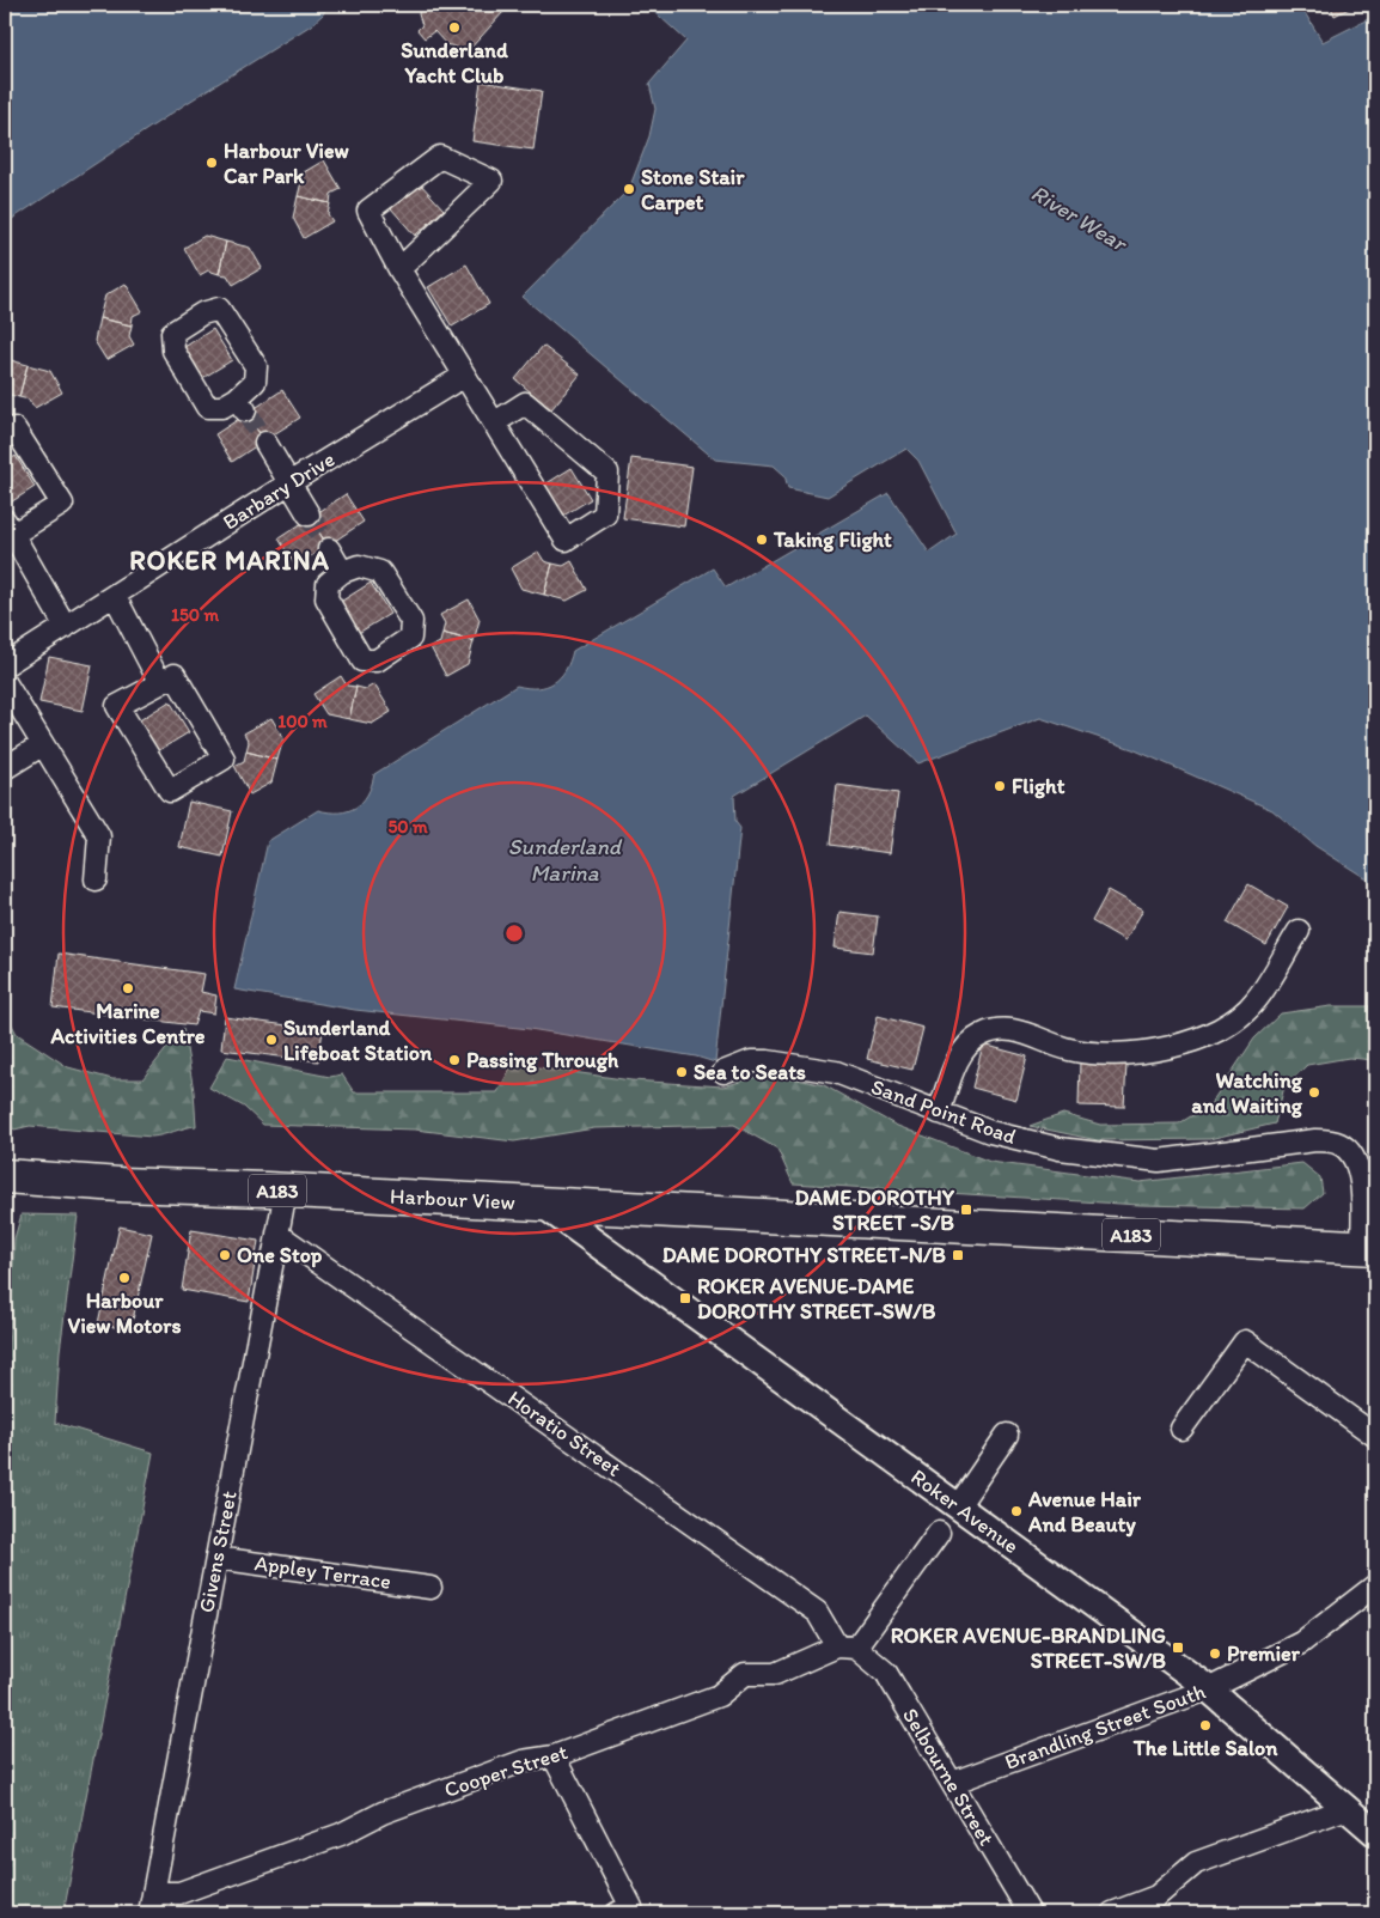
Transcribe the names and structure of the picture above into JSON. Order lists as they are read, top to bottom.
{
  "streets": {
    "main road": ["A183", "Harbour View"],
    "street": [
      "Barbary Drive",
      "Sand Point Road",
      "Horatio Street",
      "Roker Avenue",
      "Givens Street",
      "Appley Terrace",
      "Brandling Street South",
      "Cooper Street",
      "Selbourne Street"
    ]
  },
  "crossings": [
    ["Sand Point Road", "Harbour View"],
    ["Harbour View", "Roker Avenue"],
    ["Harbour View", "Givens Street"],
    ["Horatio Street", "Givens Street"],
    ["Horatio Street", "Cooper Street"],
    ["Horatio Street", "Selbourne Street"],
    ["Roker Avenue", "Brandling Street South"],
    ["Givens Street", "Appley Terrace"],
    ["Givens Street", "Cooper Street"],
    ["Brandling Street South", "Selbourne Street"],
    ["Cooper Street", "Selbourne Street"]
  ],
  "districts": ["ROKER MARINA"],
  "water": ["River Wear", "Sunderland Marina"],
  "places": {
    "other": [
      "Sunderland Yacht Club",
      "Harbour View Car Park",
      "Stone Stair Carpet",
      "Taking Flight",
      "Flight",
      "Marine Activities Centre",
      "Sunderland Lifeboat Station",
      "Passing Through",
      "Sea to Seats",
      "Watching and Waiting",
      "One Stop",
      "Harbour View Motors",
      "Avenue Hair And Beauty",
      "Premier",
      "The Little Salon"
    ],
    "transit": [
      "DAME DOROTHY STREET -S/B",
      "DAME DOROTHY STREET-N/B",
      "ROKER AVENUE-DAME DOROTHY STREET-SW/B",
      "ROKER AVENUE-BRANDLING STREET-SW/B"
    ]
  },
  "rings": ["150 m", "100 m", "50 m"]
}
